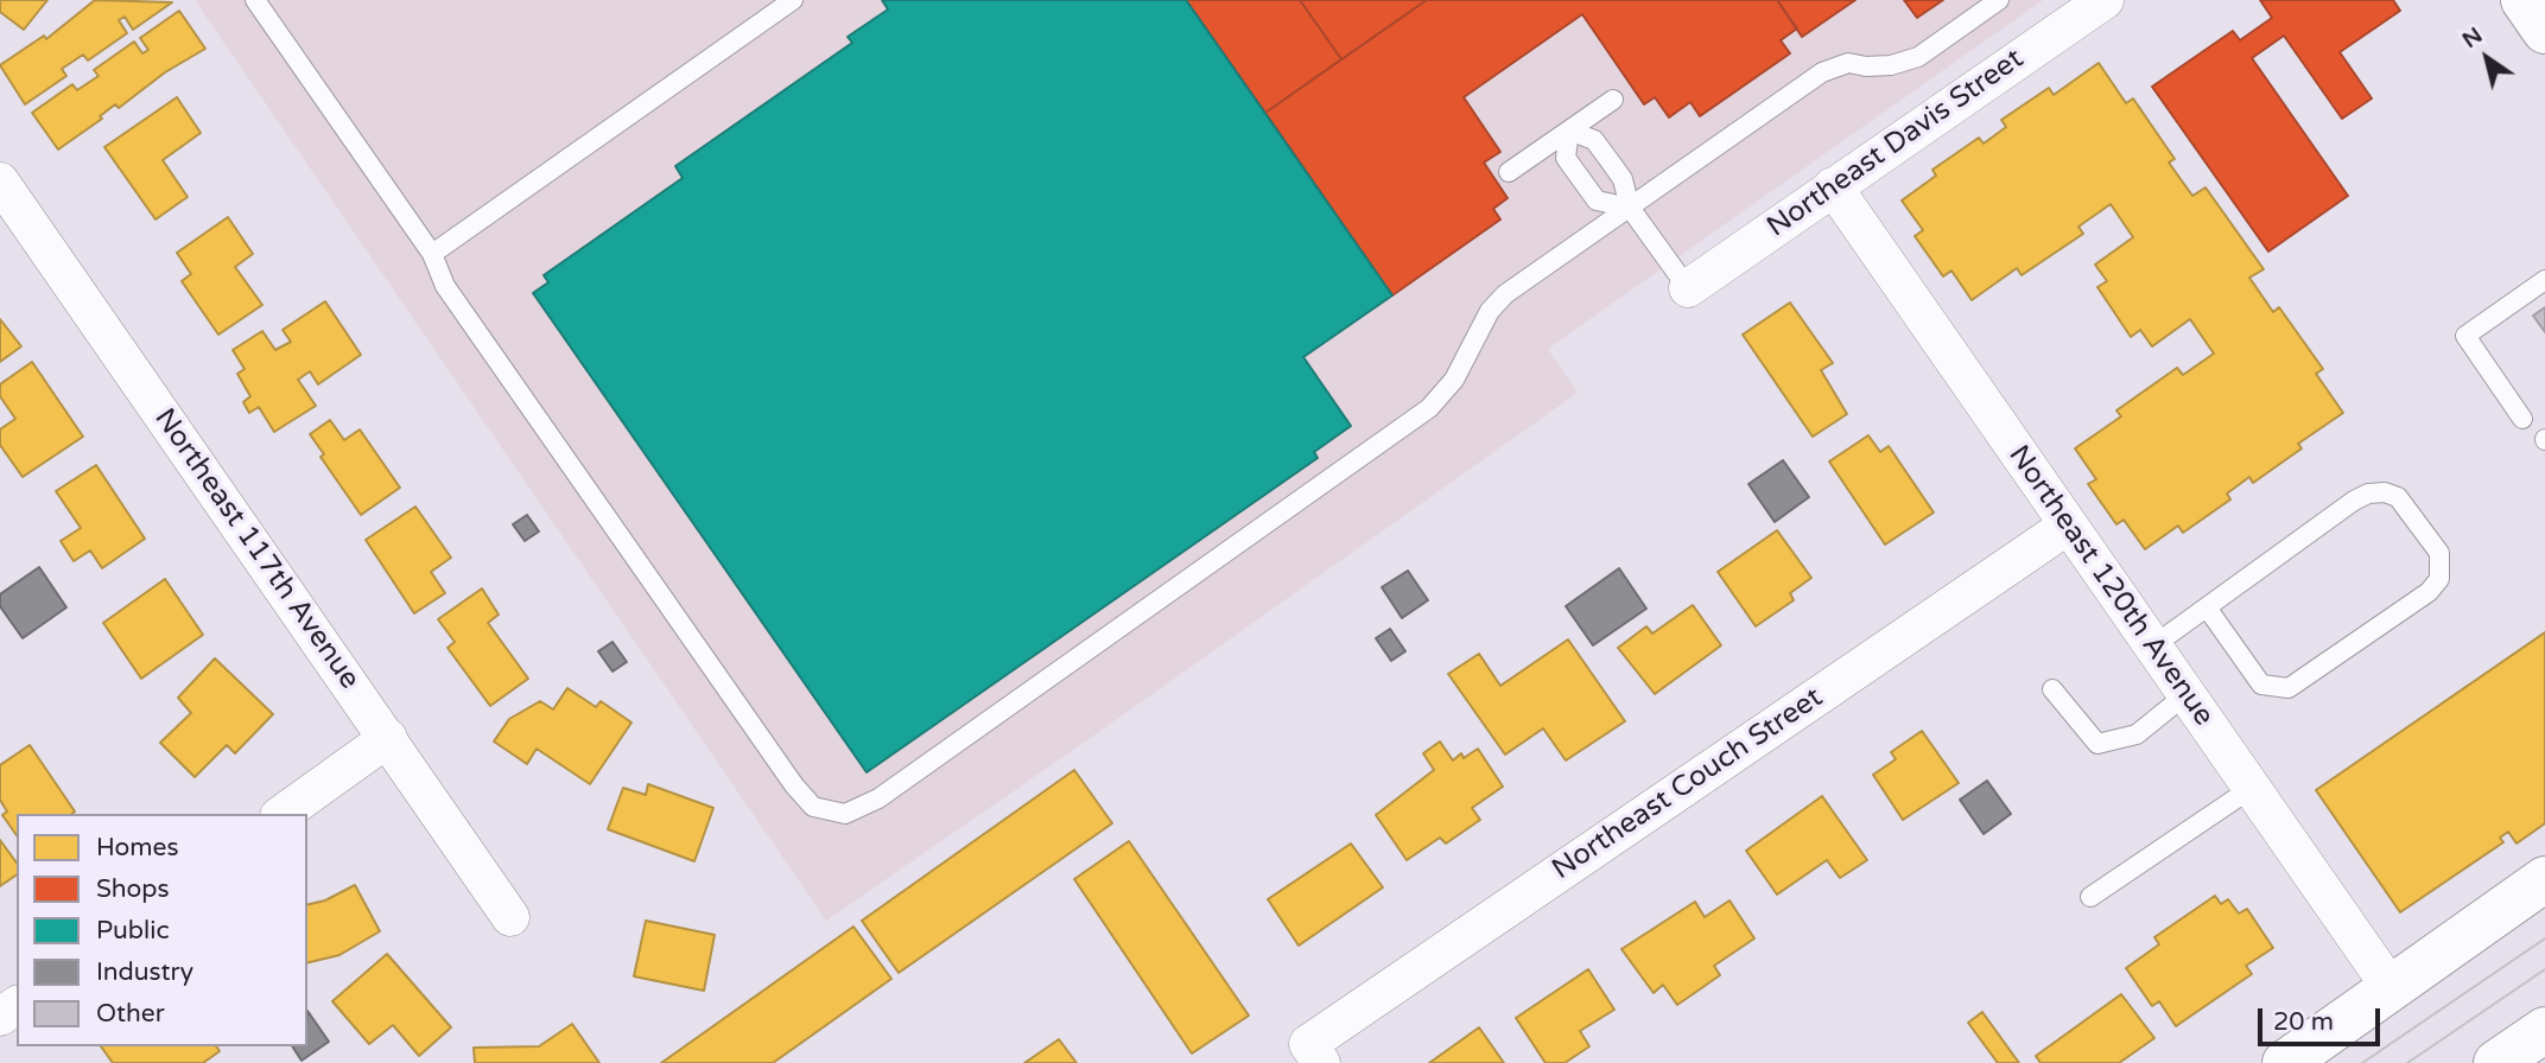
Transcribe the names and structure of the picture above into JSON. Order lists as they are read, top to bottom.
{
  "streets": {
    "street": [
      "Northeast Davis Street",
      "Northeast 117th Avenue",
      "Northeast 120th Avenue",
      "Northeast Couch Street"
    ]
  },
  "crossings": [
    ["Northeast Davis Street", "Northeast 120th Avenue"],
    ["Northeast 120th Avenue", "Northeast Couch Street"]
  ],
  "legend": [
    "Homes",
    "Shops",
    "Public",
    "Industry",
    "Other"
  ],
  "scale_bar": "20 m",
  "north": "top left"
}
